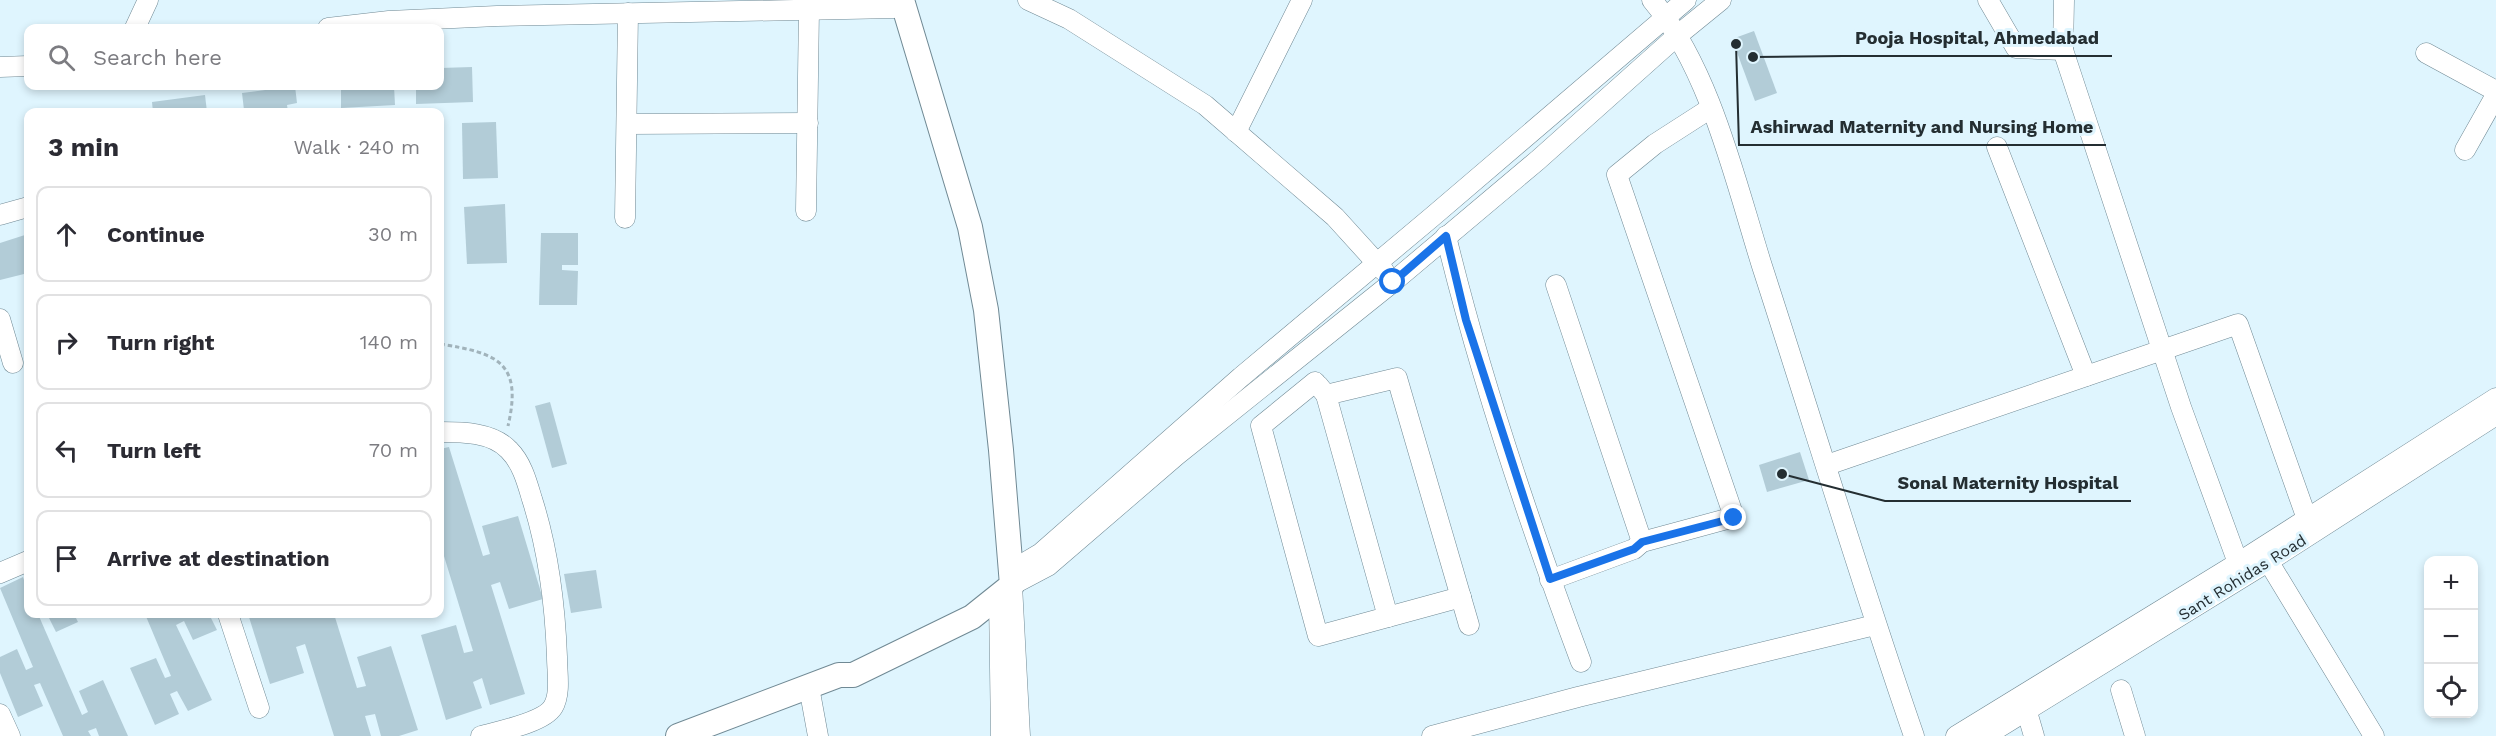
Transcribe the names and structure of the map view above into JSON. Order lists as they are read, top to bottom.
{
  "streets": {
    "street": ["Sant Rohidas Road"]
  },
  "places": ["Ashirwad Maternity and Nursing Home", "Pooja Hospital, Ahmedabad", "Sonal Maternity Hospital"],
  "page": {
    "search": "Search here",
    "heading": ["3 min", "Walk · 240 m"],
    "list": [
      ["Continue", "30 m"],
      ["Turn right", "140 m"],
      ["Turn left", "70 m"],
      "Arrive at destination"
    ],
    "map_buttons": ["+", "−"]
  }
}
